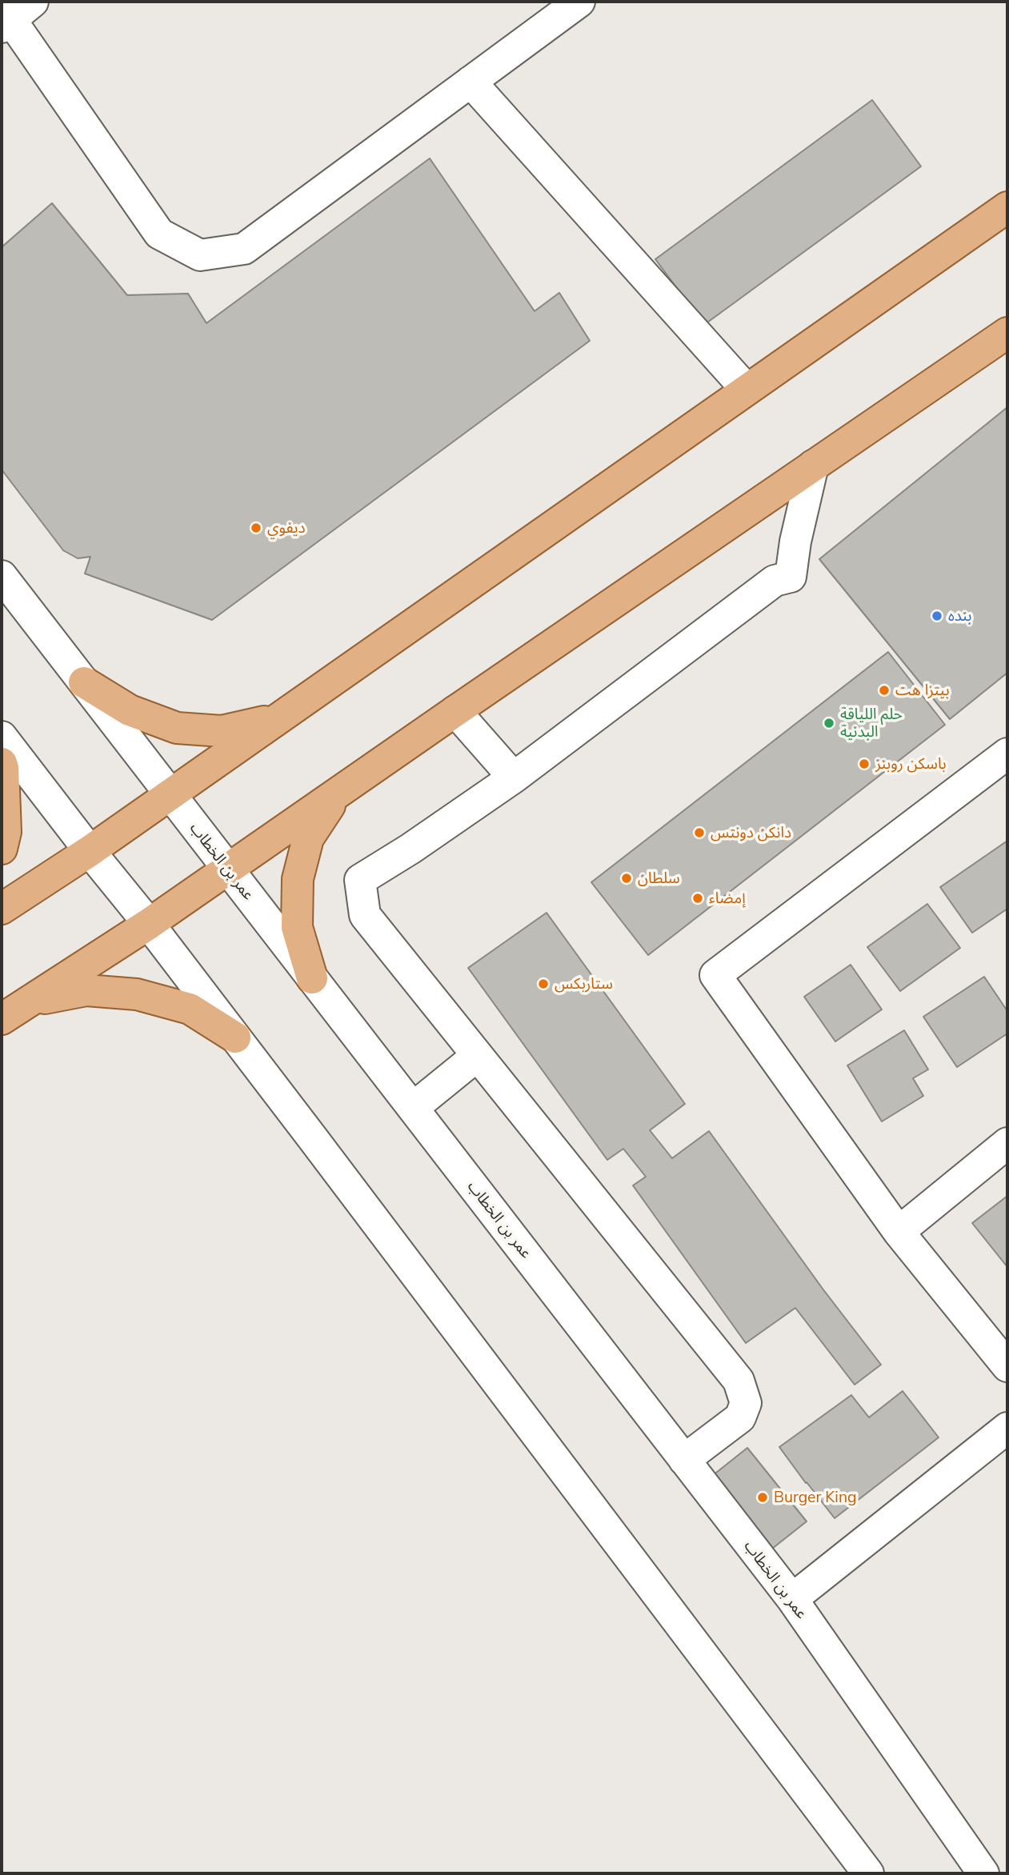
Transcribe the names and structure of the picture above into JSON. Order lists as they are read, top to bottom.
{
  "streets": {
    "street": ["عمر بن الخطاب"]
  },
  "places": [
    "ديفوي",
    "بنده",
    "بيتزا هت",
    "حلم اللياقة البدنية",
    "باسكن روبنز",
    "دانكن دونتس",
    "سلطان",
    "إمضاء",
    "ستاربكس",
    "Burger King"
  ]
}
